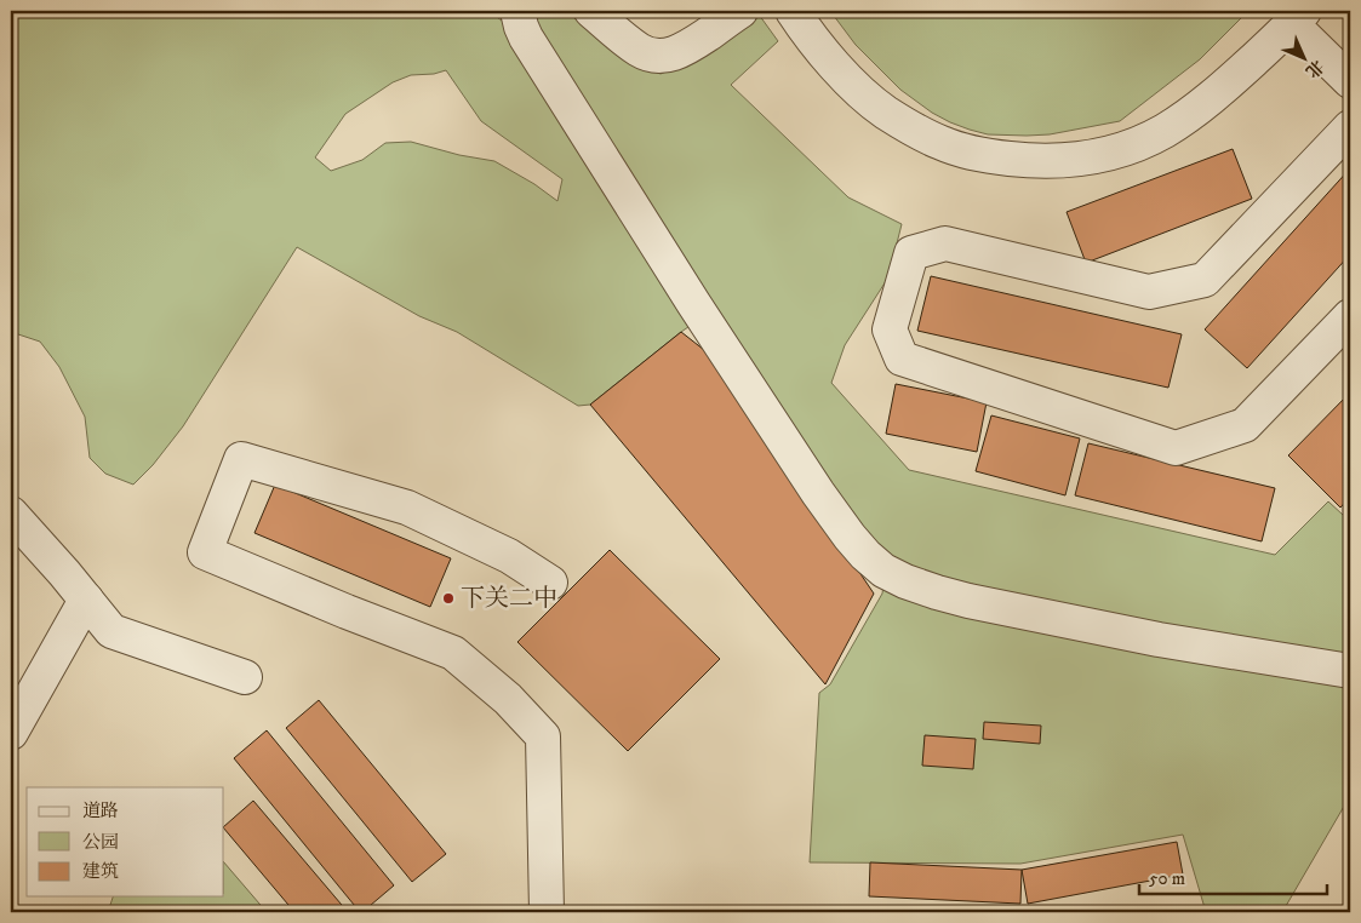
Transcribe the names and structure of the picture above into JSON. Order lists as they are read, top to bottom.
{
  "places": ["下关二中"],
  "legend": ["道路", "公园", "建筑"],
  "scale_bar": "50 m",
  "north": "bottom right"
}
